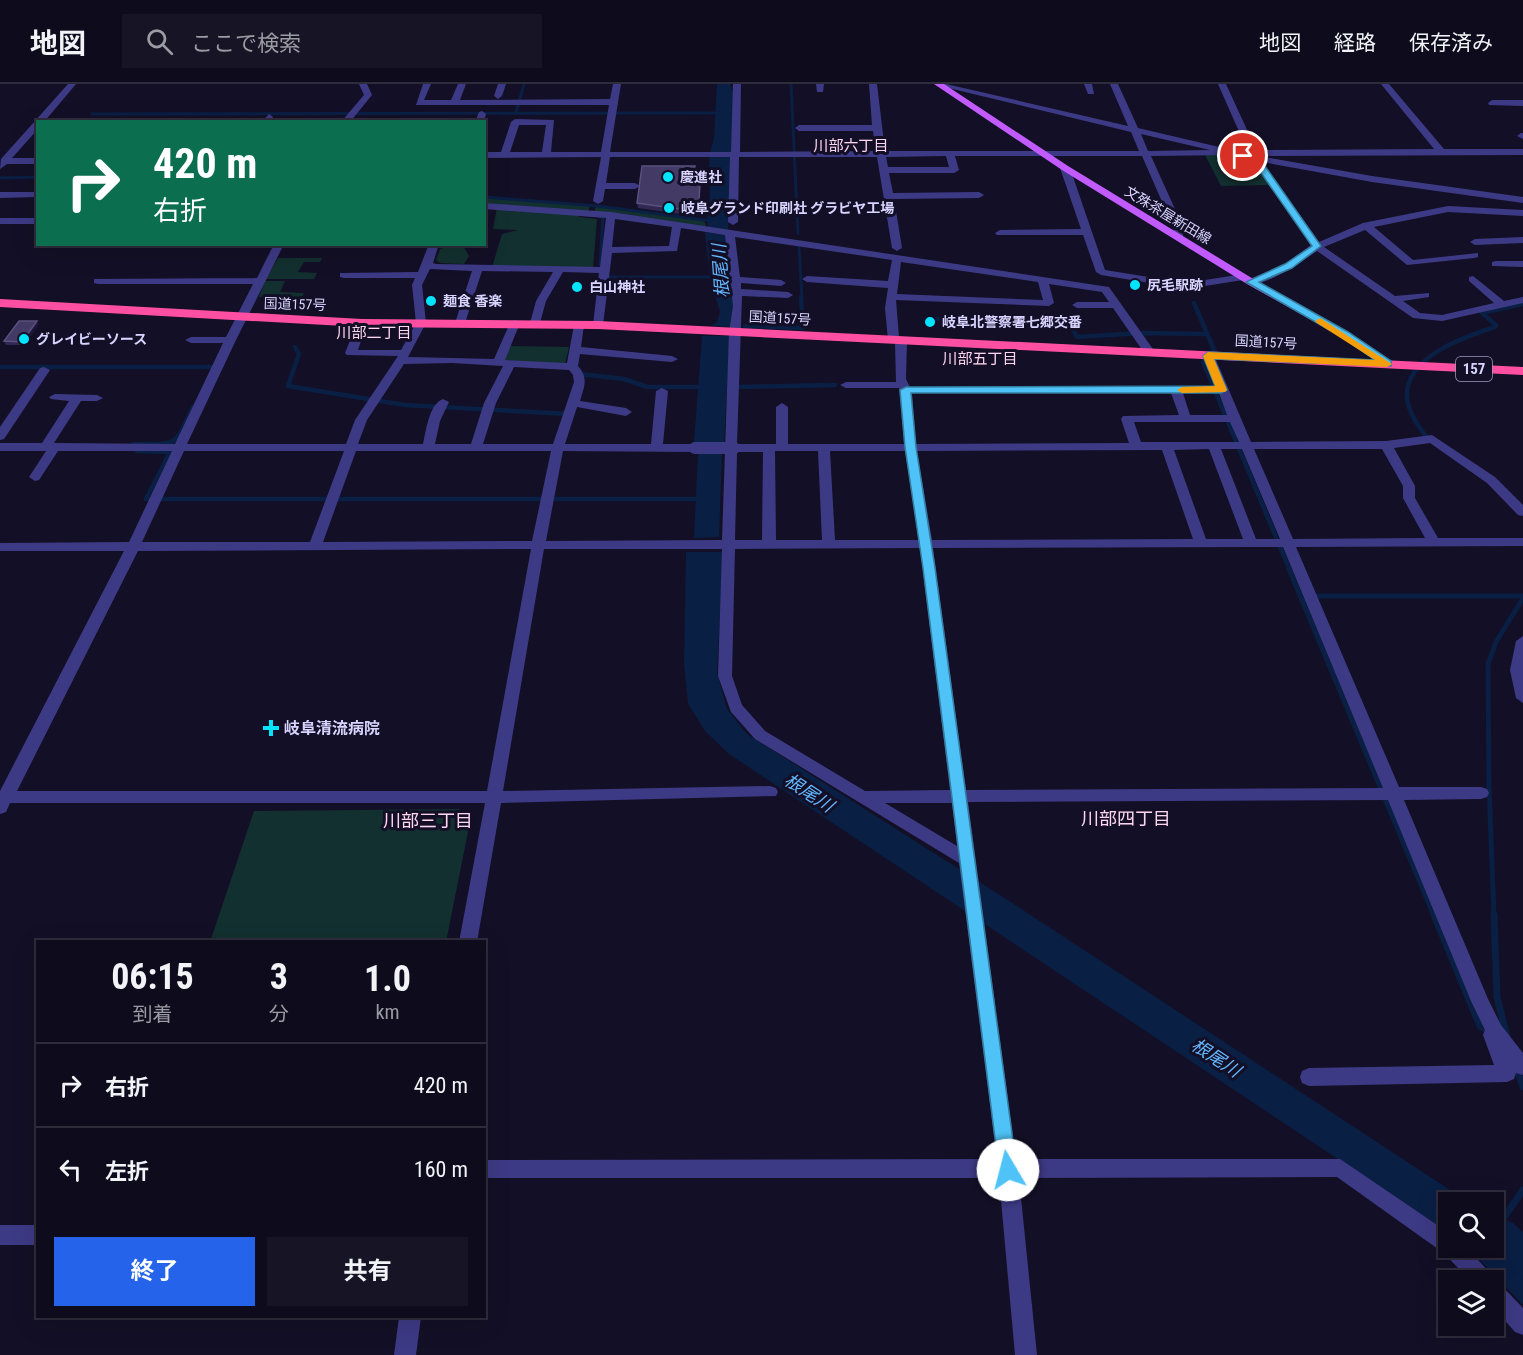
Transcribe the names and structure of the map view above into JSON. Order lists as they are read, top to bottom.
{
  "streets": {
    "highway": ["国道157号", "157"],
    "main road": ["文殊茶屋新田線"]
  },
  "crossings": [
    ["文殊茶屋新田線", "国道157号"]
  ],
  "districts": [
    "川部六丁目",
    "川部二丁目",
    "川部五丁目",
    "川部四丁目",
    "川部三丁目"
  ],
  "water": ["根尾川"],
  "places": {
    "other": [
      "慶進社",
      "岐阜グランド印刷社 グラビヤ工場",
      "尻毛駅跡",
      "白山神社",
      "麺食 香楽",
      "岐阜北警察署七郷交番",
      "グレイビーソース"
    ],
    "health": ["岐阜清流病院"]
  },
  "page": {
    "header": "地図",
    "search": "ここで検索",
    "nav": ["地図", "経路", "保存済み"],
    "turn": ["420 m", "右折"],
    "eta": [
      "06:15",
      "到着",
      "3",
      "分",
      "1.0",
      "km"
    ],
    "list": [
      {
        "name": "右折",
        "value": "420 m"
      },
      {
        "name": "左折",
        "value": "160 m"
      }
    ],
    "buttons": ["終了", "共有"]
  }
}
